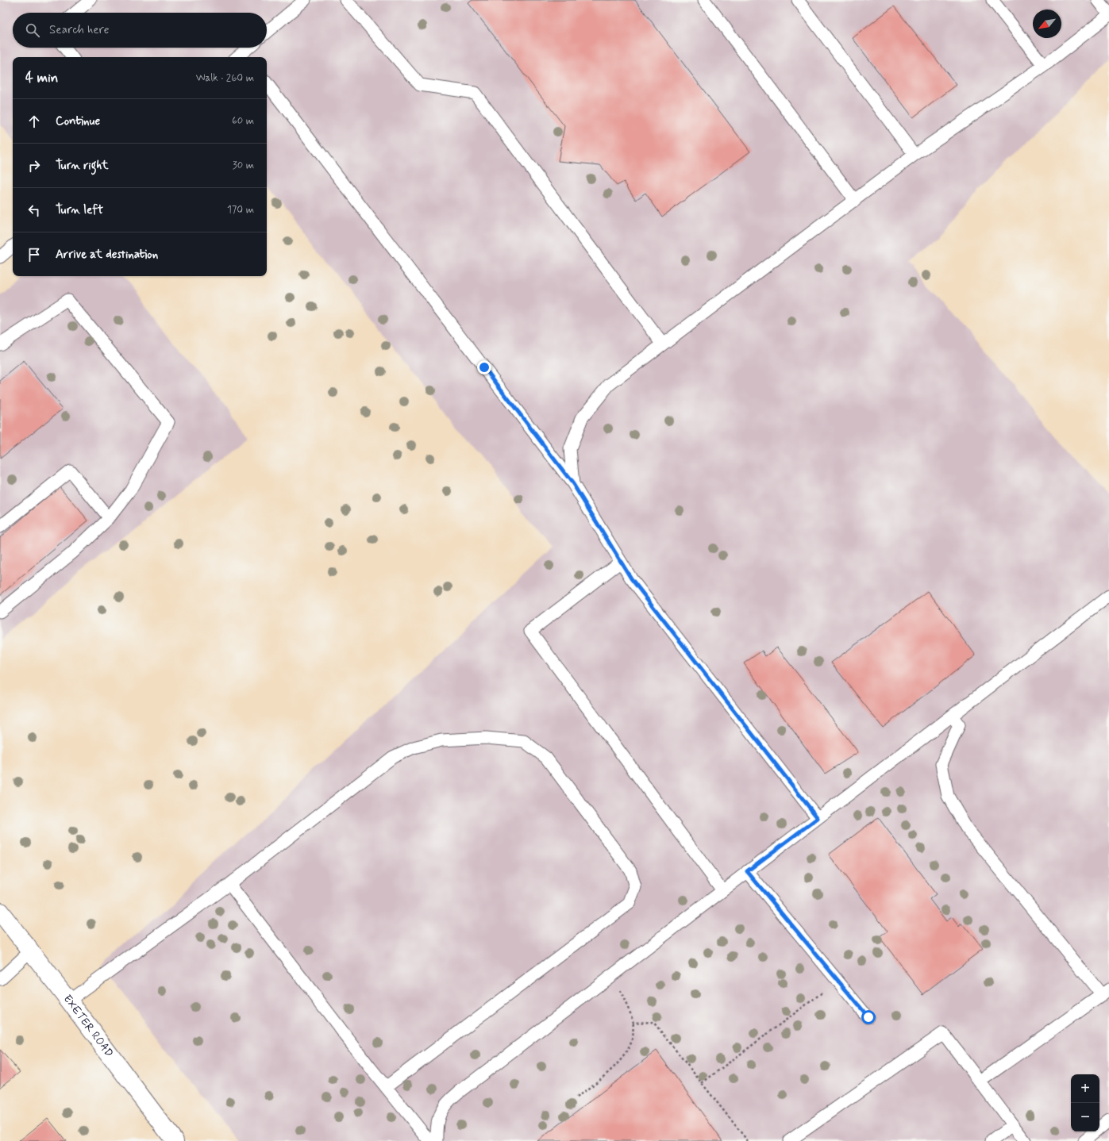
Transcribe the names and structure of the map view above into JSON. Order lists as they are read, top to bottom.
{
  "streets": {
    "main road": ["EXETER ROAD"]
  },
  "north": "bottom left",
  "page": {
    "search": "Search here",
    "heading": ["4 min", "Walk · 260 m"],
    "list": [
      ["Continue", "60 m"],
      ["Turn right", "30 m"],
      ["Turn left", "170 m"],
      "Arrive at destination"
    ],
    "map_buttons": ["+", "−"]
  }
}
